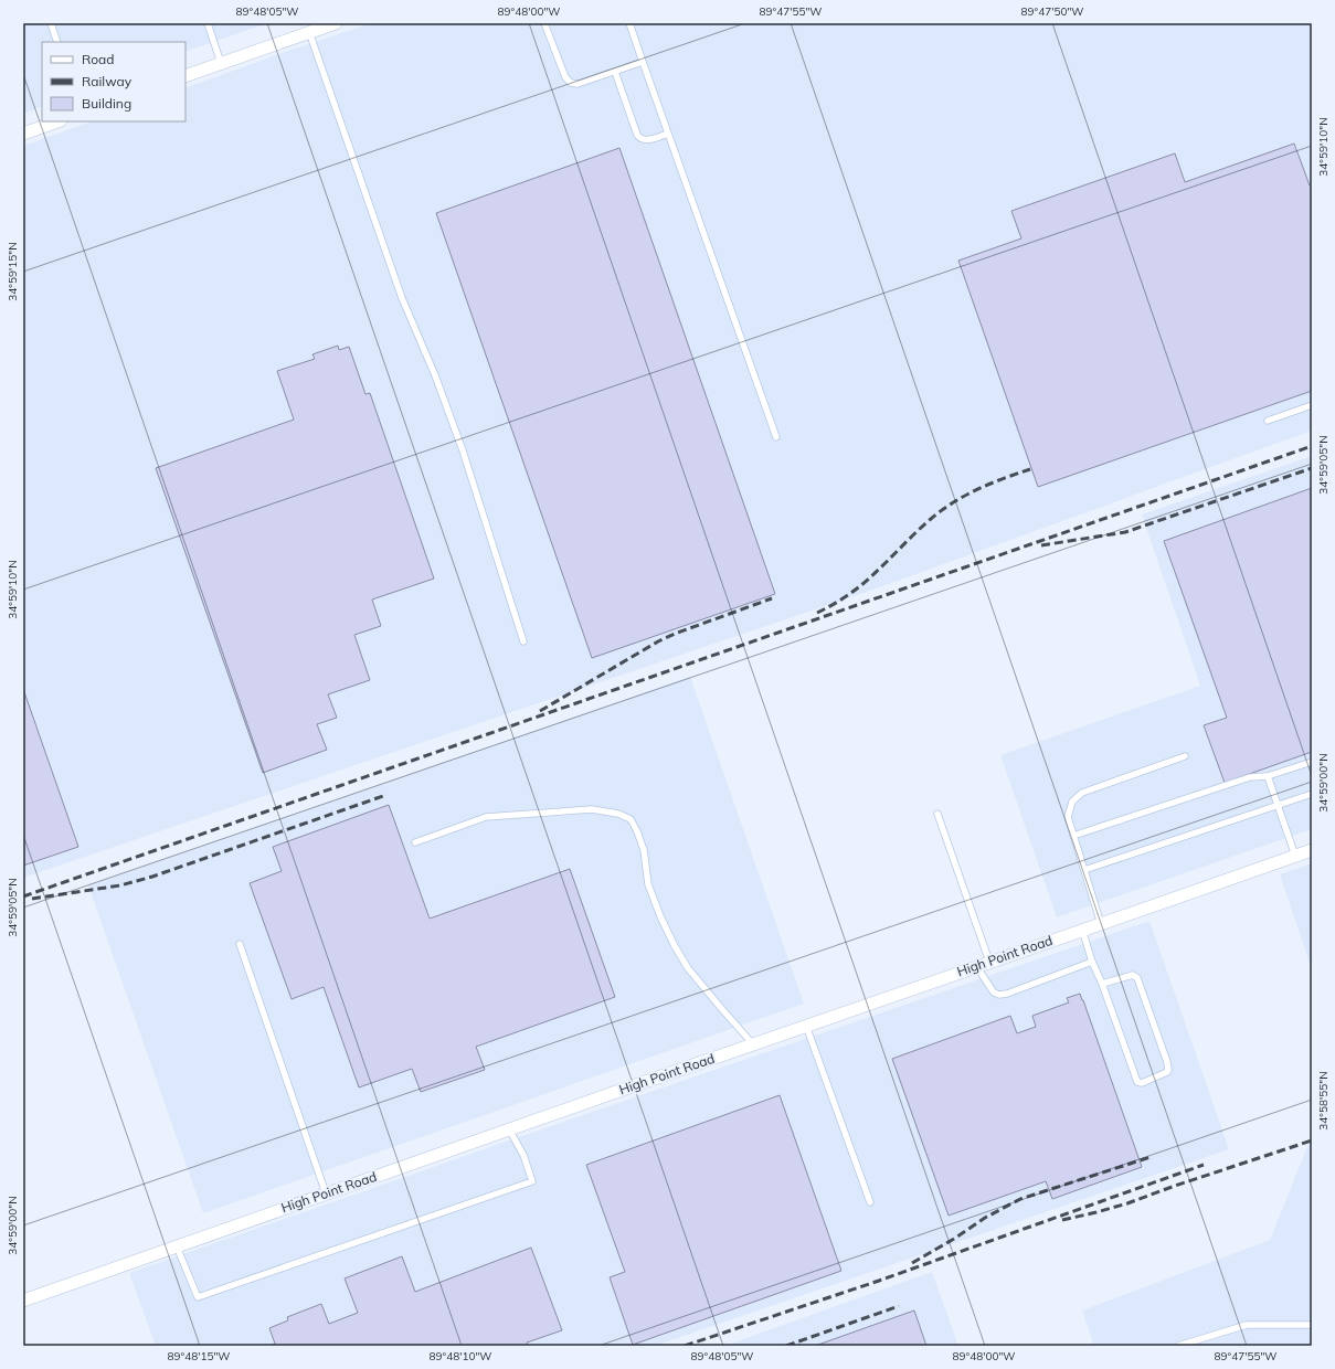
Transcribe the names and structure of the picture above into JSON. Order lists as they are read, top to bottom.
{
  "streets": {
    "street": ["High Point Road"]
  },
  "legend": ["Road", "Railway", "Building"],
  "coordinates": [
    "89°48'05\"W",
    "89°48'00\"W",
    "89°47'55\"W",
    "89°47'50\"W",
    "34°59'10\"N",
    "34°59'15\"N",
    "34°59'05\"N",
    "34°59'00\"N",
    "34°58'55\"N",
    "89°48'15\"W",
    "89°48'10\"W"
  ]
}
